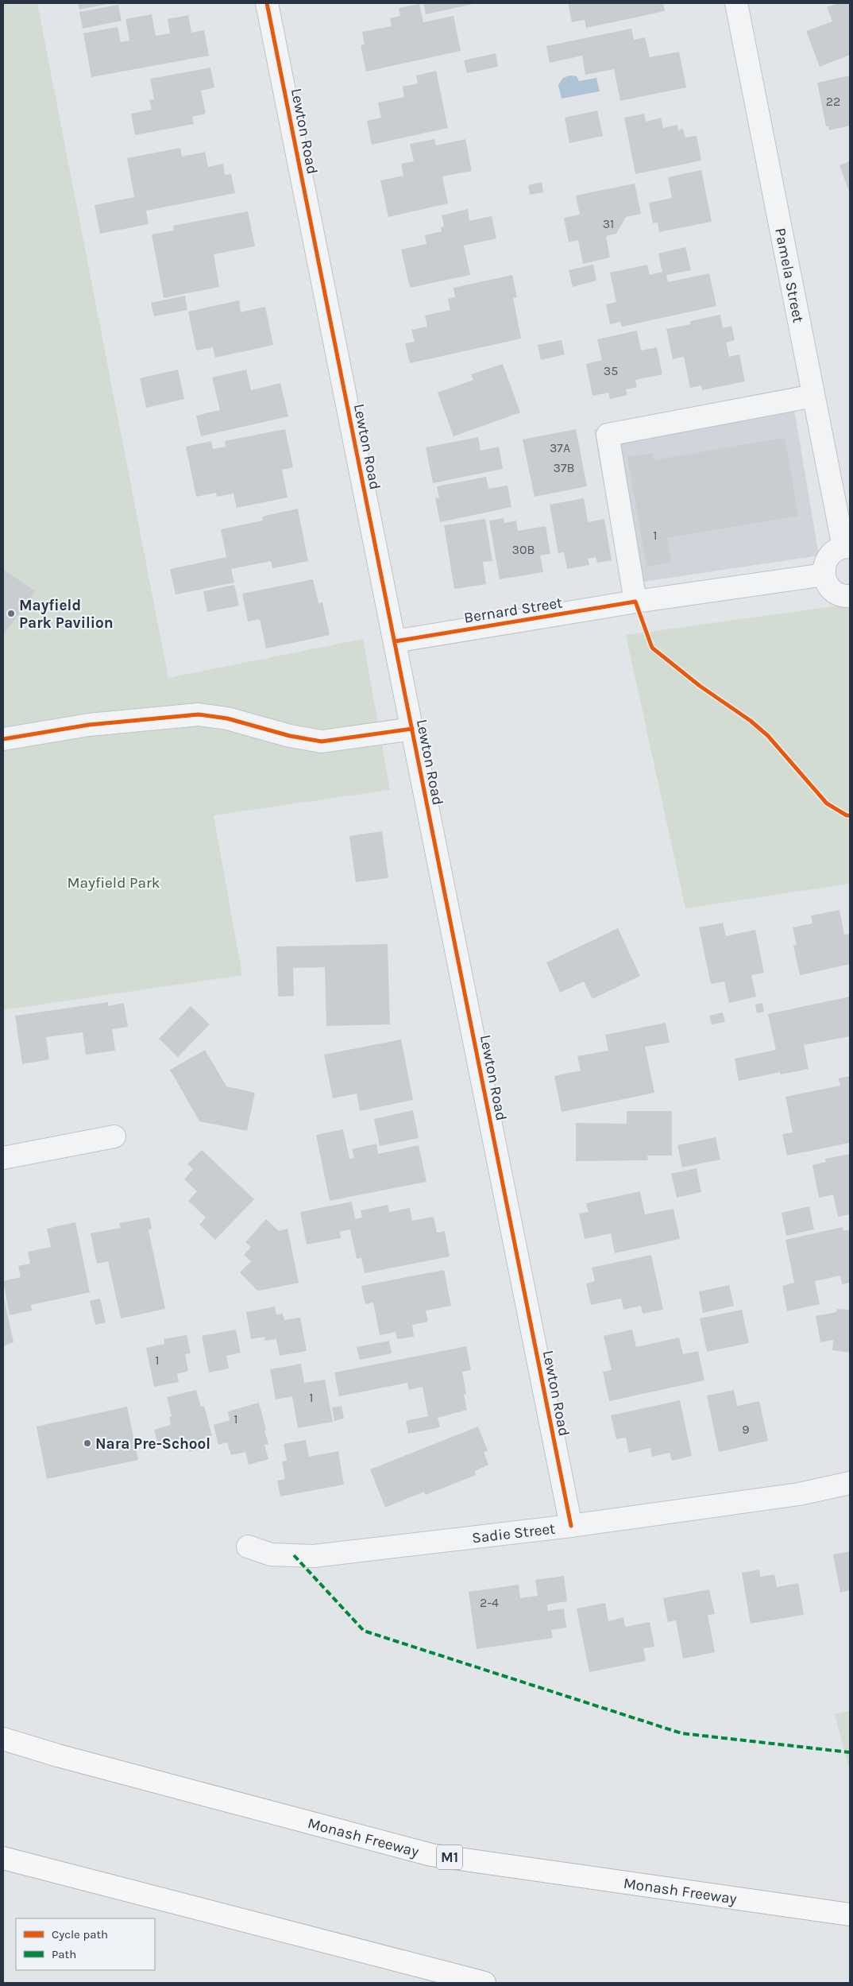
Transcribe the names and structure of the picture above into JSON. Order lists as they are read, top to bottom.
{
  "streets": {
    "highway": ["Monash Freeway", "M1"],
    "street": [
      "Lewton Road",
      "Pamela Street",
      "Bernard Street",
      "Sadie Street"
    ]
  },
  "crossings": [
    ["Lewton Road", "Bernard Street"],
    ["Lewton Road", "Sadie Street"]
  ],
  "parks": ["Mayfield Park"],
  "places": ["Mayfield Park Pavilion", "Nara Pre-School"],
  "house_numbers": [
    "22",
    "31",
    "35",
    "37A",
    "37B",
    "1",
    "30B",
    "1",
    "1",
    "1",
    "9",
    "2-4"
  ],
  "legend": ["Cycle path", "Path"]
}
